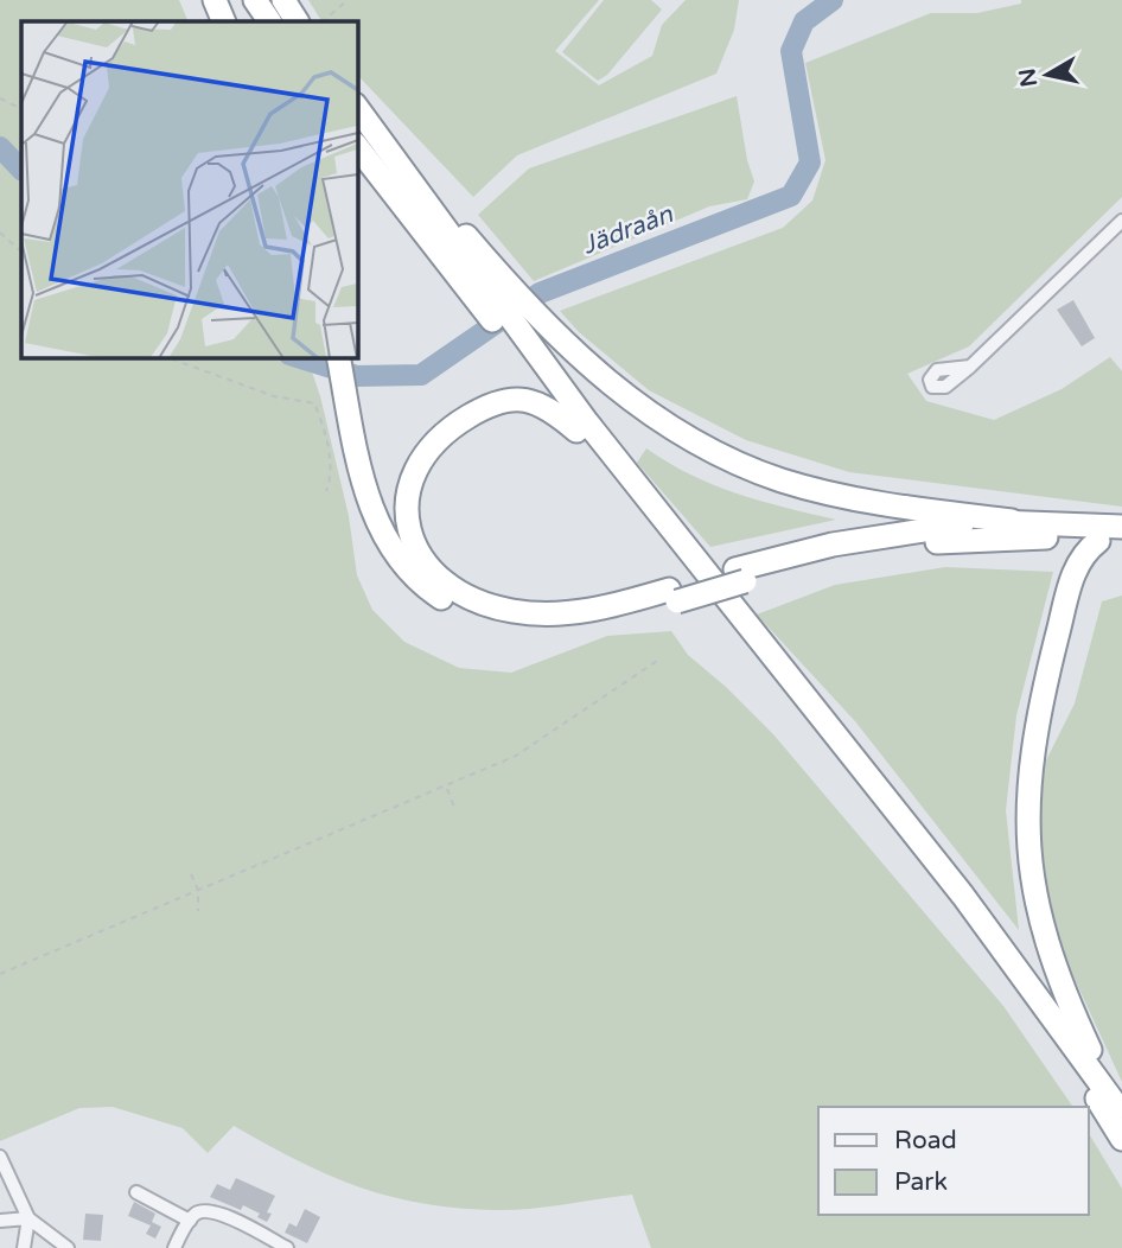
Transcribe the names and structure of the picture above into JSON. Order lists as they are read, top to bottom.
{
  "water": ["Jädraån"],
  "legend": ["Road", "Park"],
  "north": "left"
}
